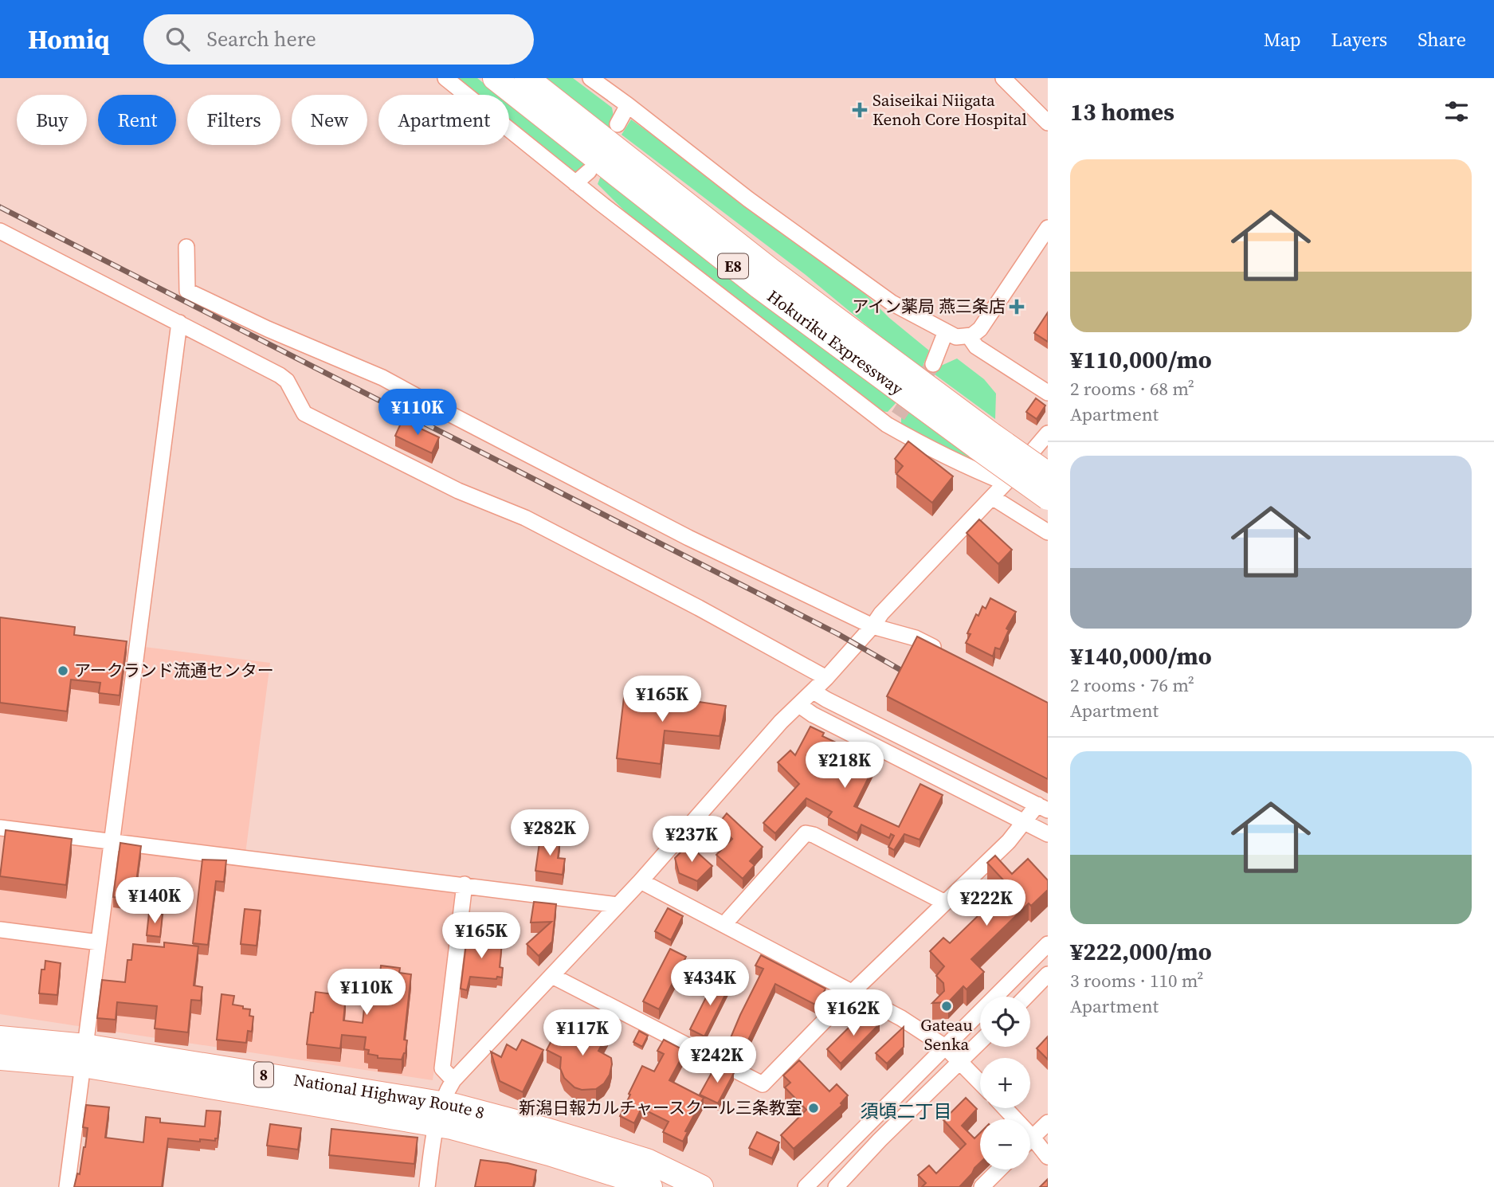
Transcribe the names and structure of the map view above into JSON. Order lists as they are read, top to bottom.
{
  "streets": {
    "highway": [
      "E8",
      "Hokuriku Expressway",
      "8",
      "National Highway Route 8"
    ]
  },
  "districts": ["須頃二丁目"],
  "places": {
    "health": ["Saiseikai Niigata Kenoh Core Hospital", "アイン薬局 燕三条店"],
    "other": ["アークランド流通センター", "Gateau Senka", "新潟日報カルチャースクール三条教室"]
  },
  "page": {
    "header": "Homiq",
    "search": "Search here",
    "nav": ["Map", "Layers", "Share"],
    "heading": "13 homes",
    "chip": [
      "Buy",
      "Rent",
      "Filters",
      "New",
      "Apartment"
    ],
    "list": [
      {
        "name": "¥110,000/mo",
        "note": "2 rooms · 68 m² · Apartment"
      },
      {
        "name": "¥140,000/mo",
        "note": "2 rooms · 76 m² · Apartment"
      },
      {
        "name": "¥222,000/mo",
        "note": "3 rooms · 110 m² · Apartment"
      }
    ],
    "price": [
      "¥110K",
      "¥165K",
      "¥218K",
      "¥282K",
      "¥237K",
      "¥140K",
      "¥222K",
      "¥165K",
      "¥434K",
      "¥110K",
      "¥162K",
      "¥117K",
      "¥242K"
    ],
    "map_buttons": ["+", "−"]
  }
}
